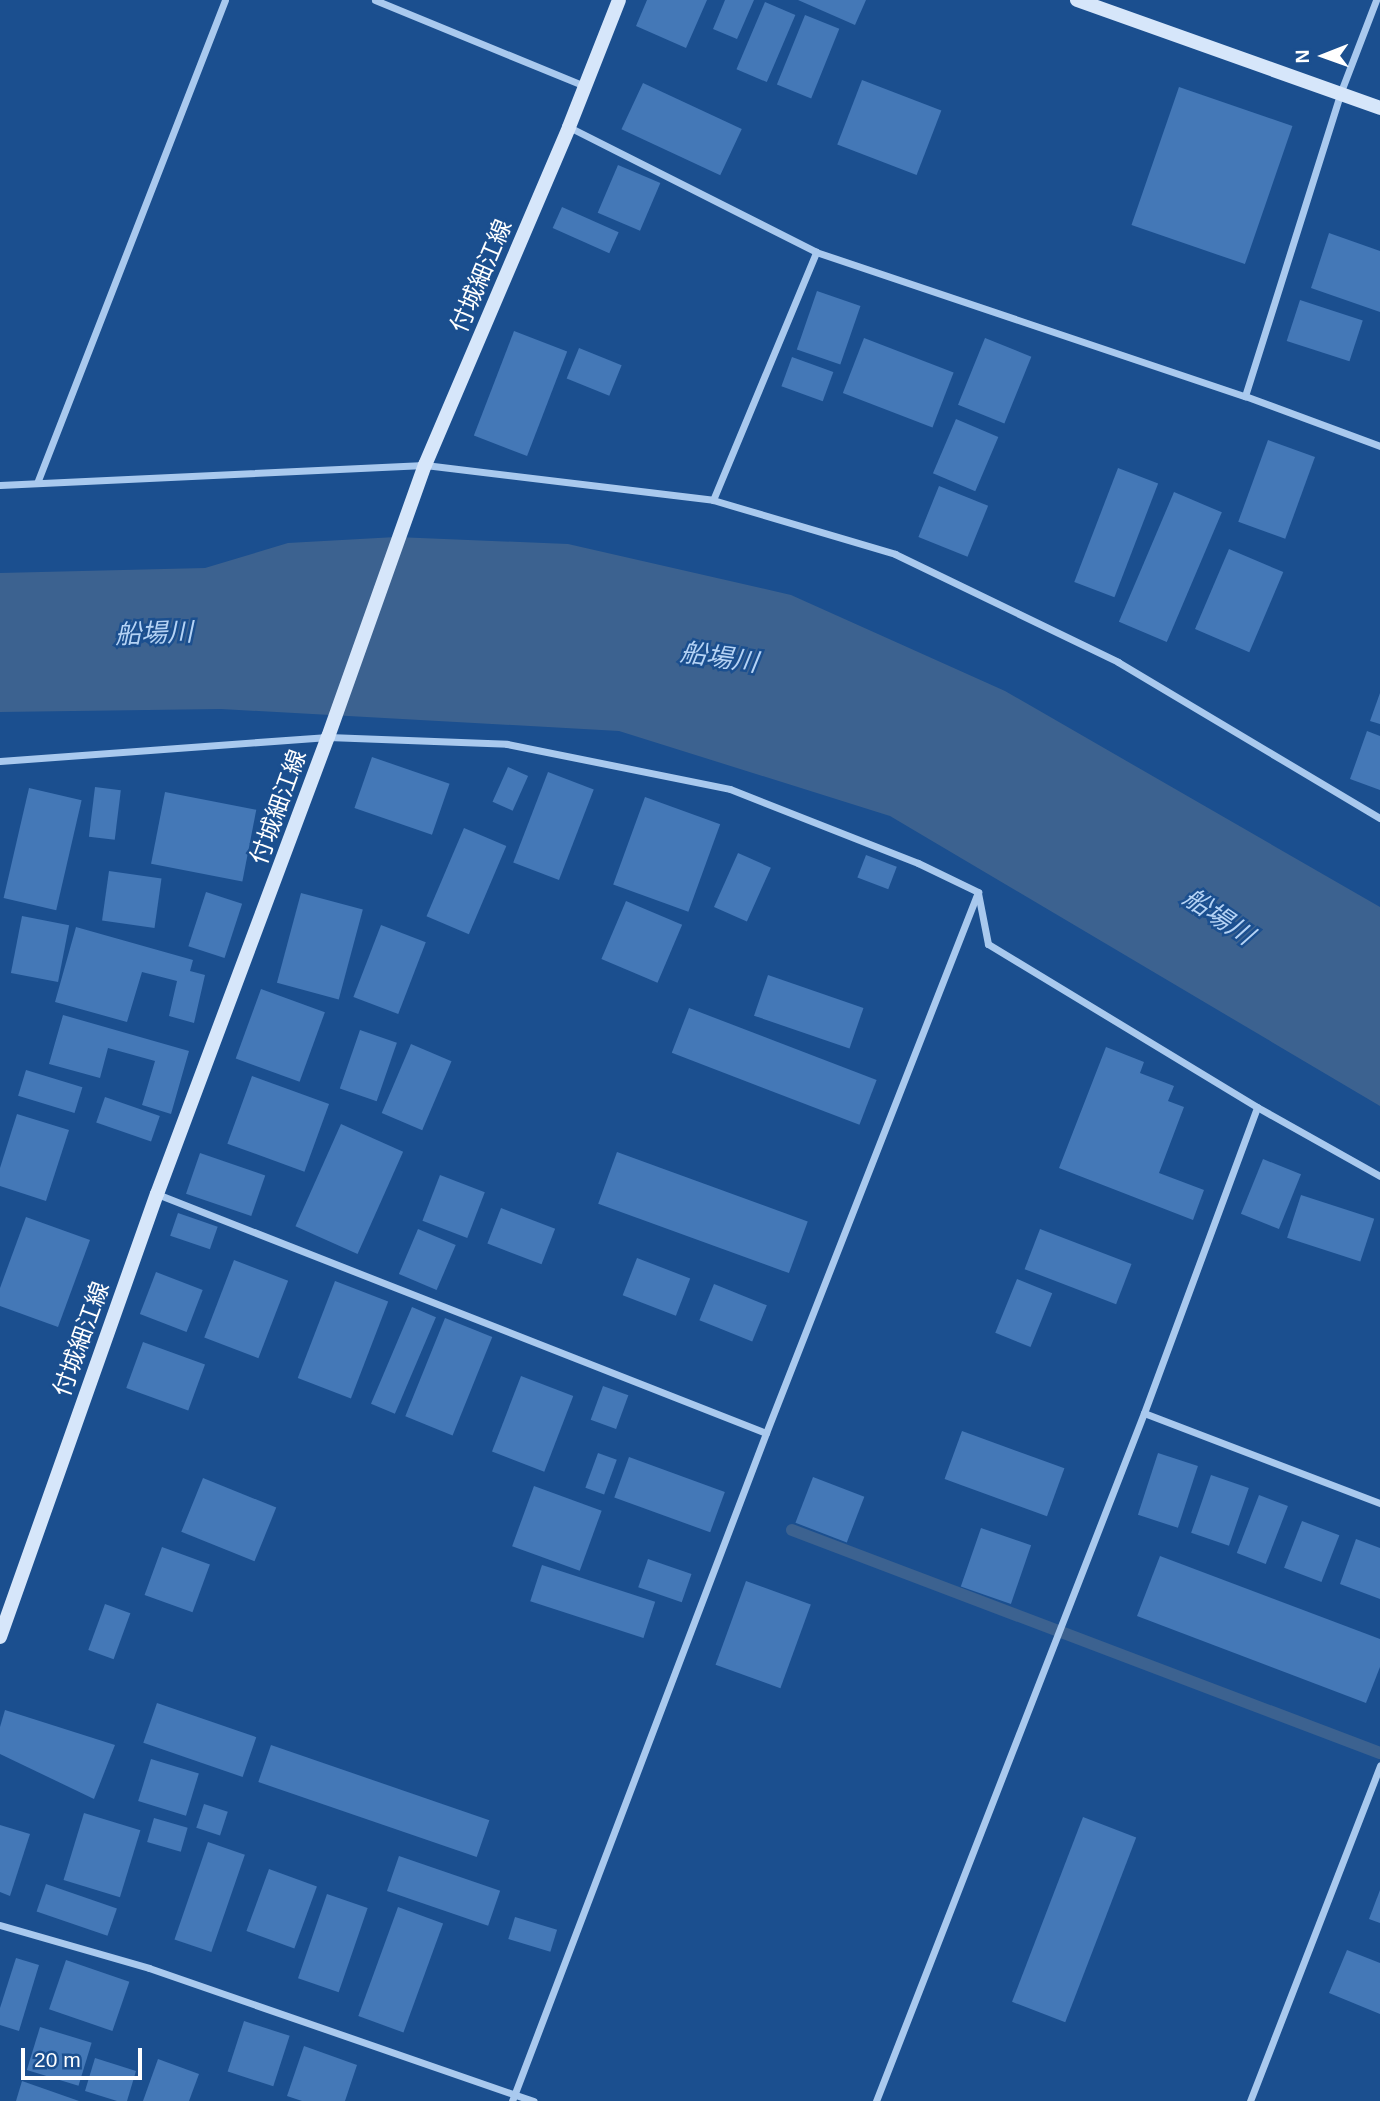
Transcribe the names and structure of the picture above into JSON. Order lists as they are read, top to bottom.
{
  "streets": {
    "main road": ["付城細江線"]
  },
  "water": ["船場川"],
  "scale_bar": "20 m",
  "north": "left"
}
